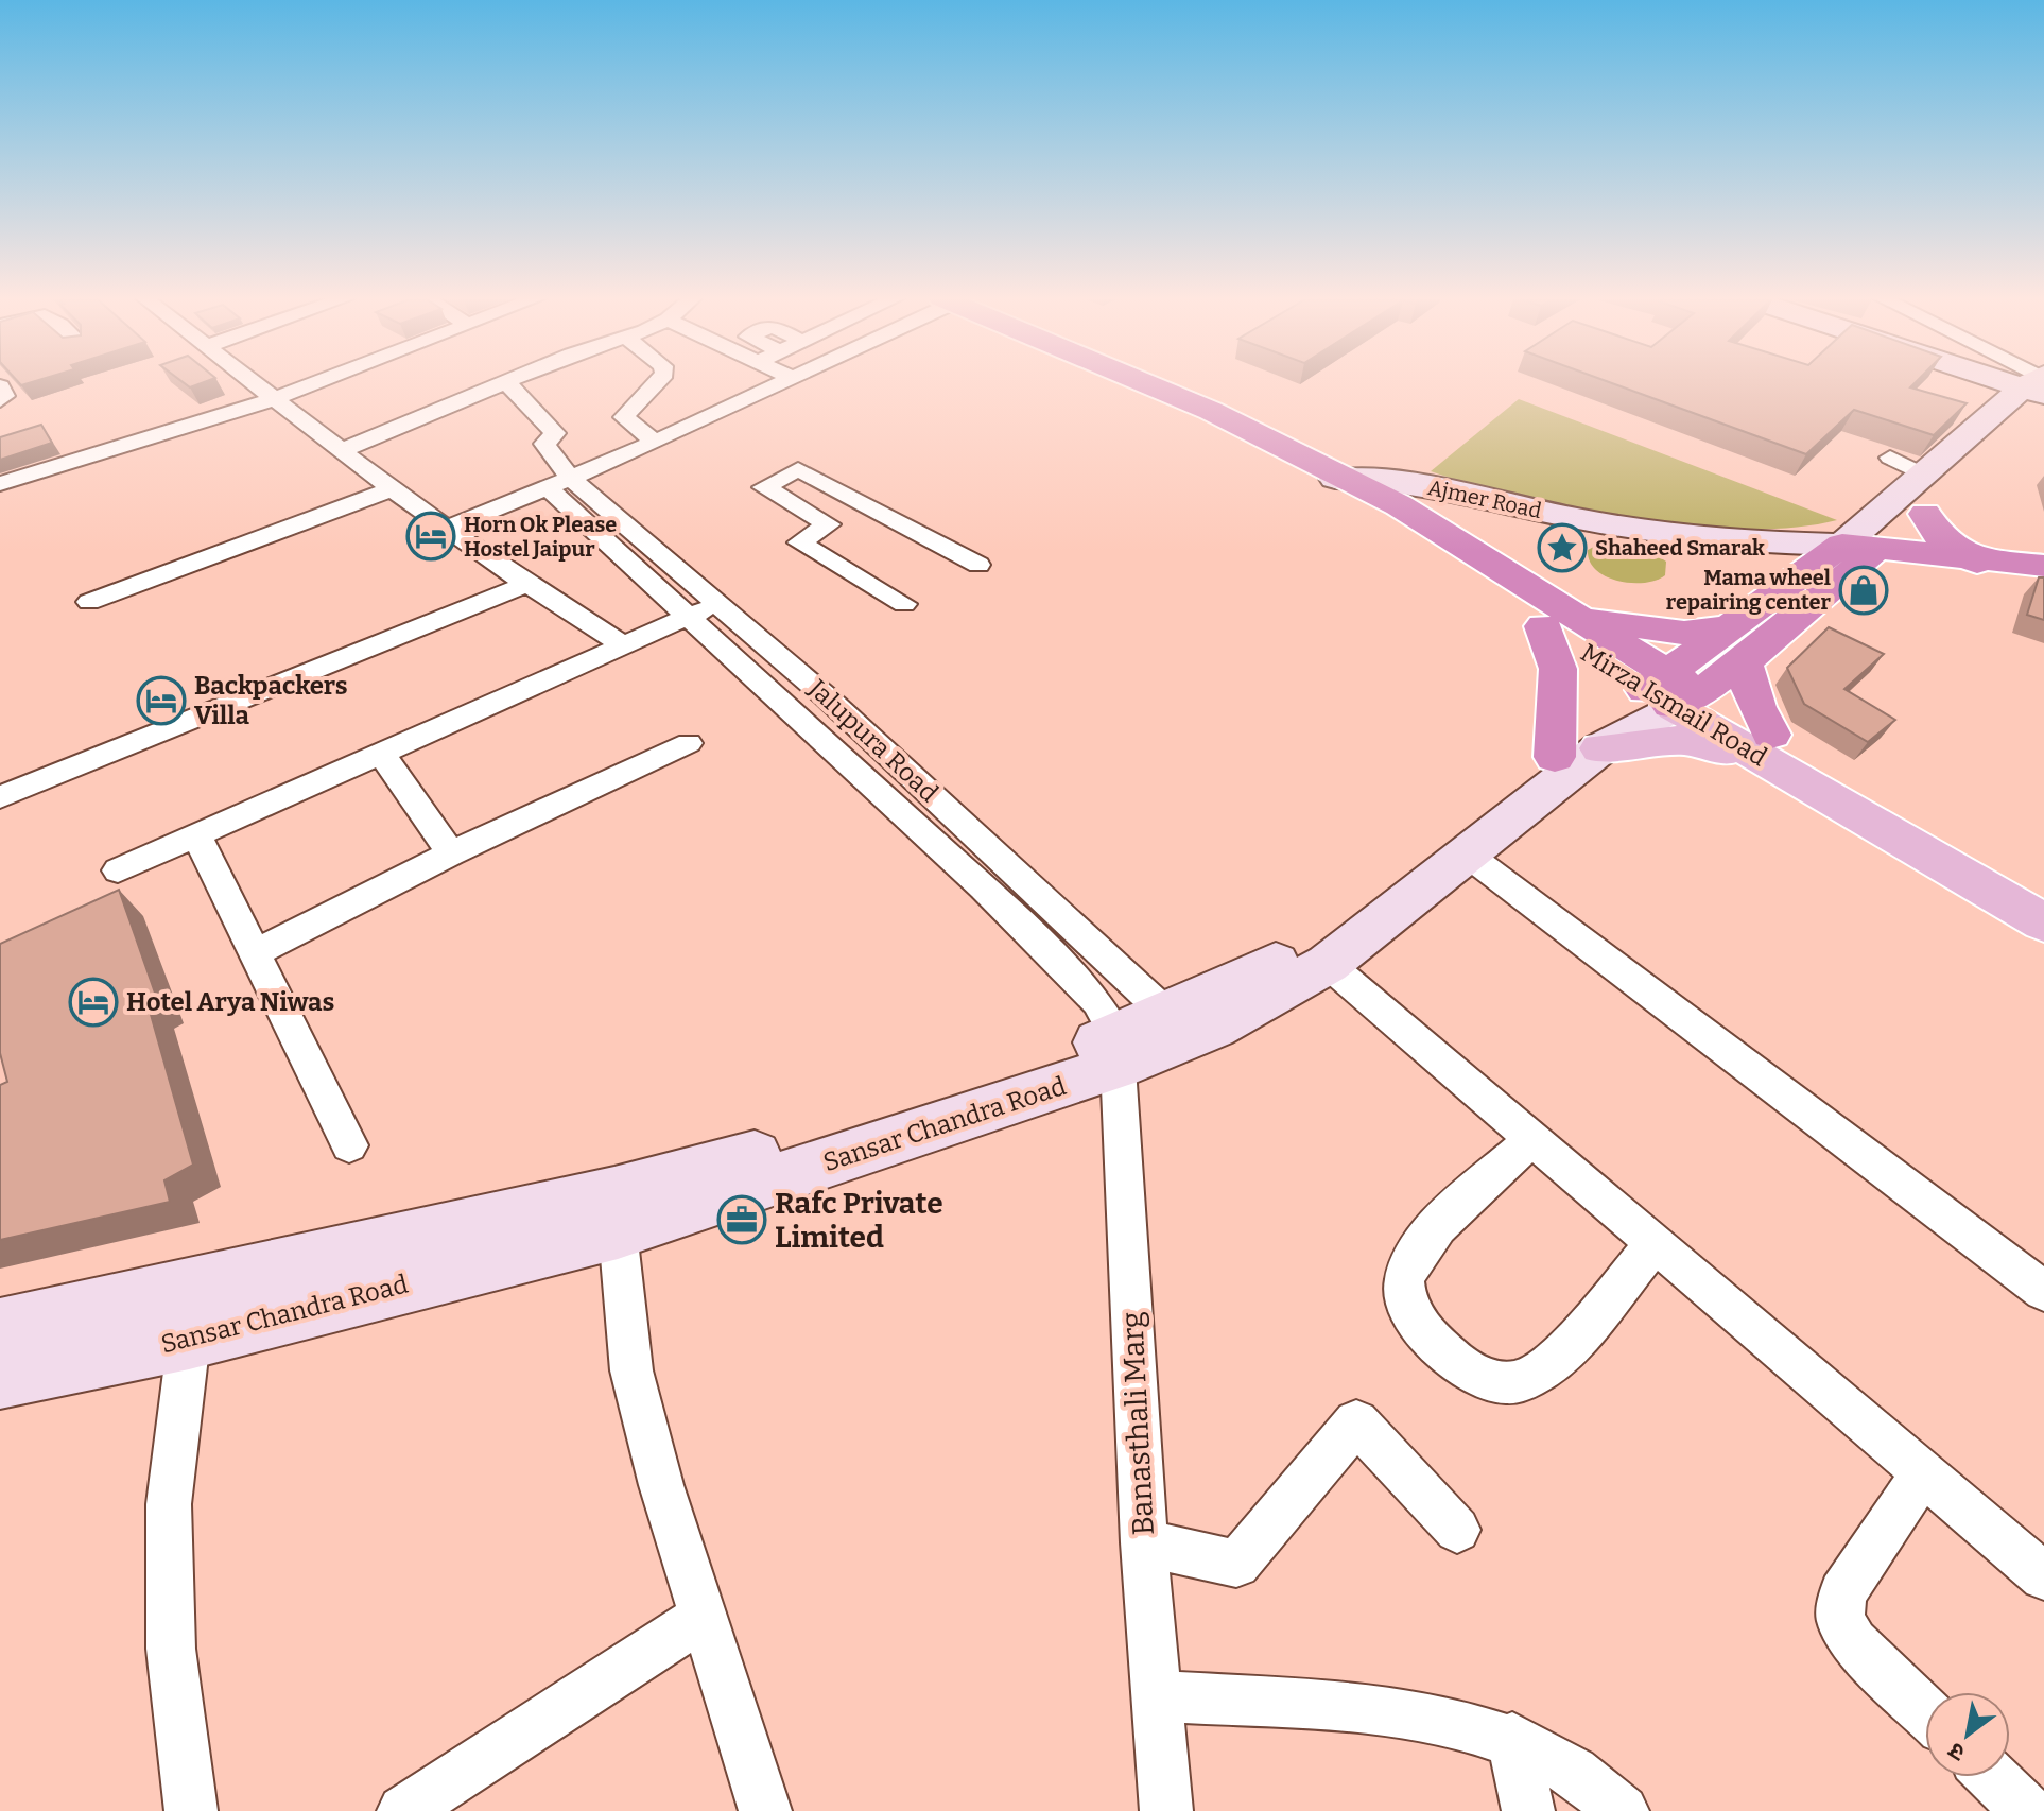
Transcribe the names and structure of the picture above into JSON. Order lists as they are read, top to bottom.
{
  "streets": {
    "highway": ["Mirza Ismail Road"],
    "street": [
      "Ajmer Road",
      "Jalupura Road",
      "Sansar Chandra Road",
      "Banasthali Marg"
    ]
  },
  "crossings": [
    ["Ajmer Road", "Mirza Ismail Road"],
    ["Mirza Ismail Road", "Sansar Chandra Road"],
    ["Jalupura Road", "Sansar Chandra Road"],
    ["Jalupura Road", "Banasthali Marg"],
    ["Sansar Chandra Road", "Banasthali Marg"]
  ],
  "places": {
    "hotel": ["Horn Ok Please Hostel Jaipur", "Backpackers Villa", "Hotel Arya Niwas"],
    "place": ["Shaheed Smarak"],
    "shop": ["Mama wheel repairing center"],
    "office": ["Rafc Private Limited"]
  },
  "north": "bottom left"
}
